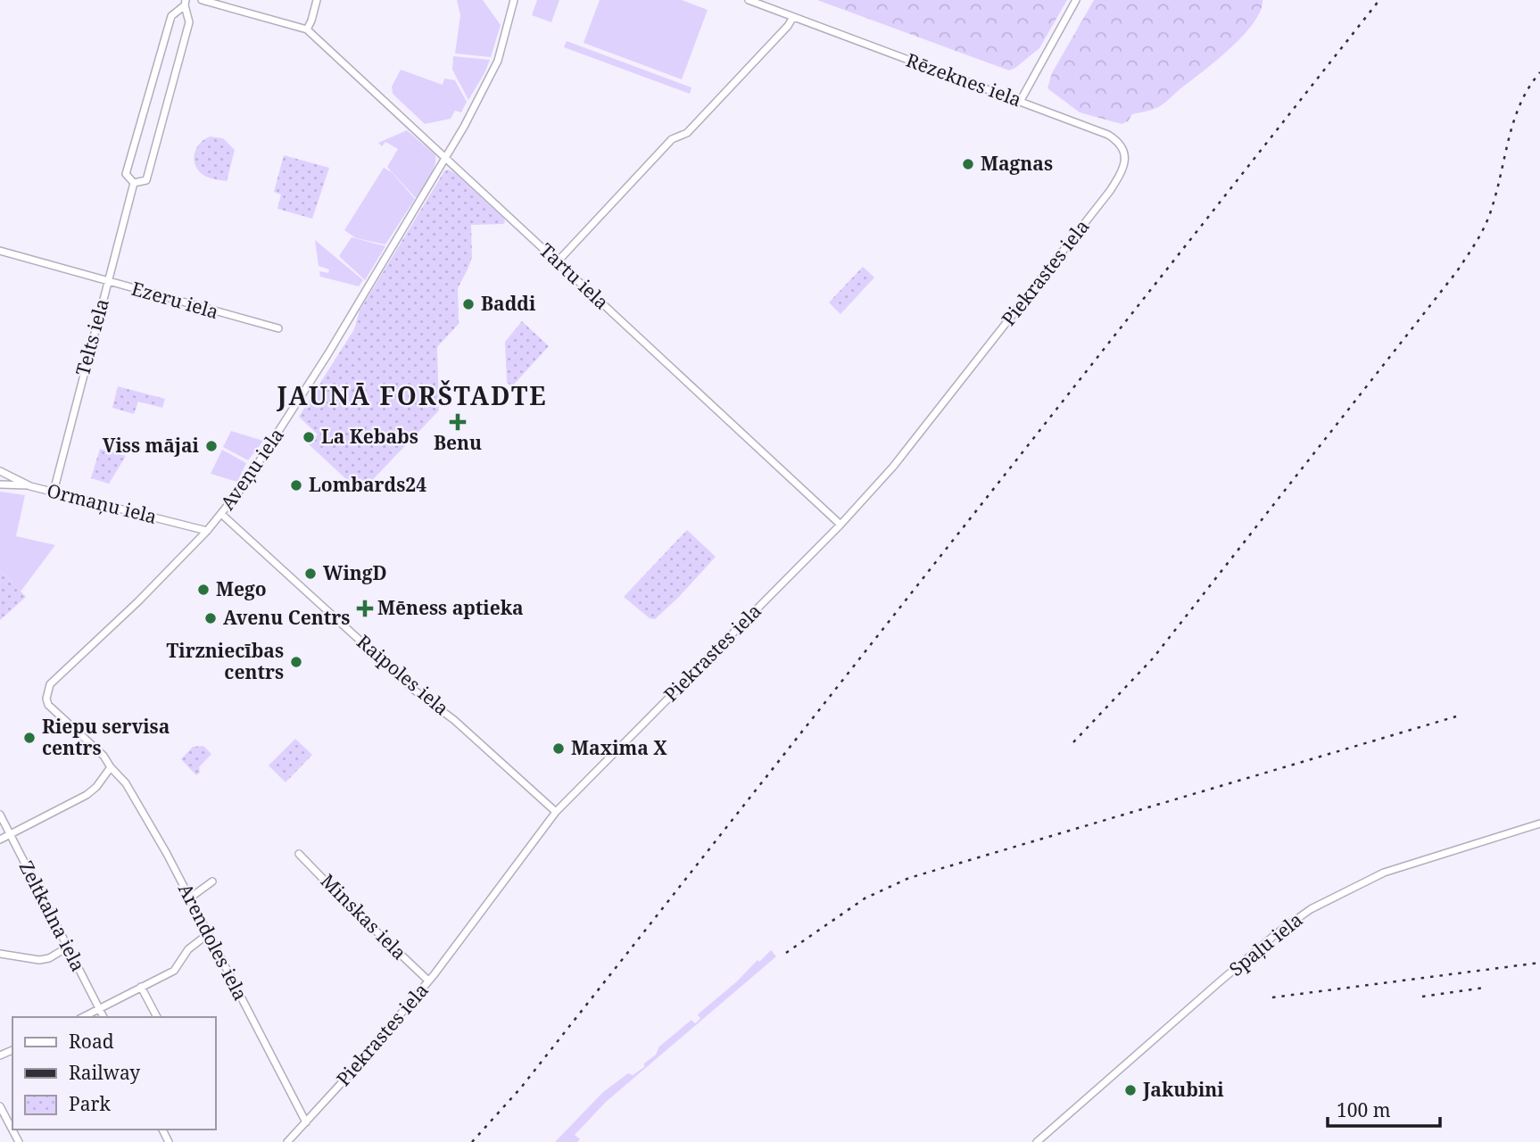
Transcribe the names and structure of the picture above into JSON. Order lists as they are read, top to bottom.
{
  "streets": {
    "street": [
      "Rēzeknes iela",
      "Piekrastes iela",
      "Tartu iela",
      "Ezeru iela",
      "Telts iela",
      "Aveņu iela",
      "Ormaņu iela",
      "Raipoles iela",
      "Zeltkalna iela",
      "Minskas iela",
      "Arendoles iela",
      "Spaļu iela"
    ]
  },
  "crossings": [
    ["Rēzeknes iela", "Piekrastes iela"],
    ["Piekrastes iela", "Tartu iela"],
    ["Piekrastes iela", "Raipoles iela"],
    ["Piekrastes iela", "Minskas iela"],
    ["Piekrastes iela", "Arendoles iela"],
    ["Tartu iela", "Aveņu iela"],
    ["Ezeru iela", "Telts iela"],
    ["Telts iela", "Ormaņu iela"],
    ["Aveņu iela", "Ormaņu iela"],
    ["Aveņu iela", "Raipoles iela"],
    ["Aveņu iela", "Arendoles iela"]
  ],
  "districts": ["JAUNĀ FORŠTADTE"],
  "places": {
    "other": [
      "Magnas",
      "Baddi",
      "La Kebabs",
      "Viss mājai",
      "Lombards24",
      "WingD",
      "Mego",
      "Avenu Centrs",
      "Tirzniecības centrs",
      "Riepu servisa centrs",
      "Maxima X",
      "Jakubini"
    ],
    "health": ["Benu", "Mēness aptieka"]
  },
  "legend": ["Road", "Railway", "Park"],
  "scale_bar": "100 m"
}
